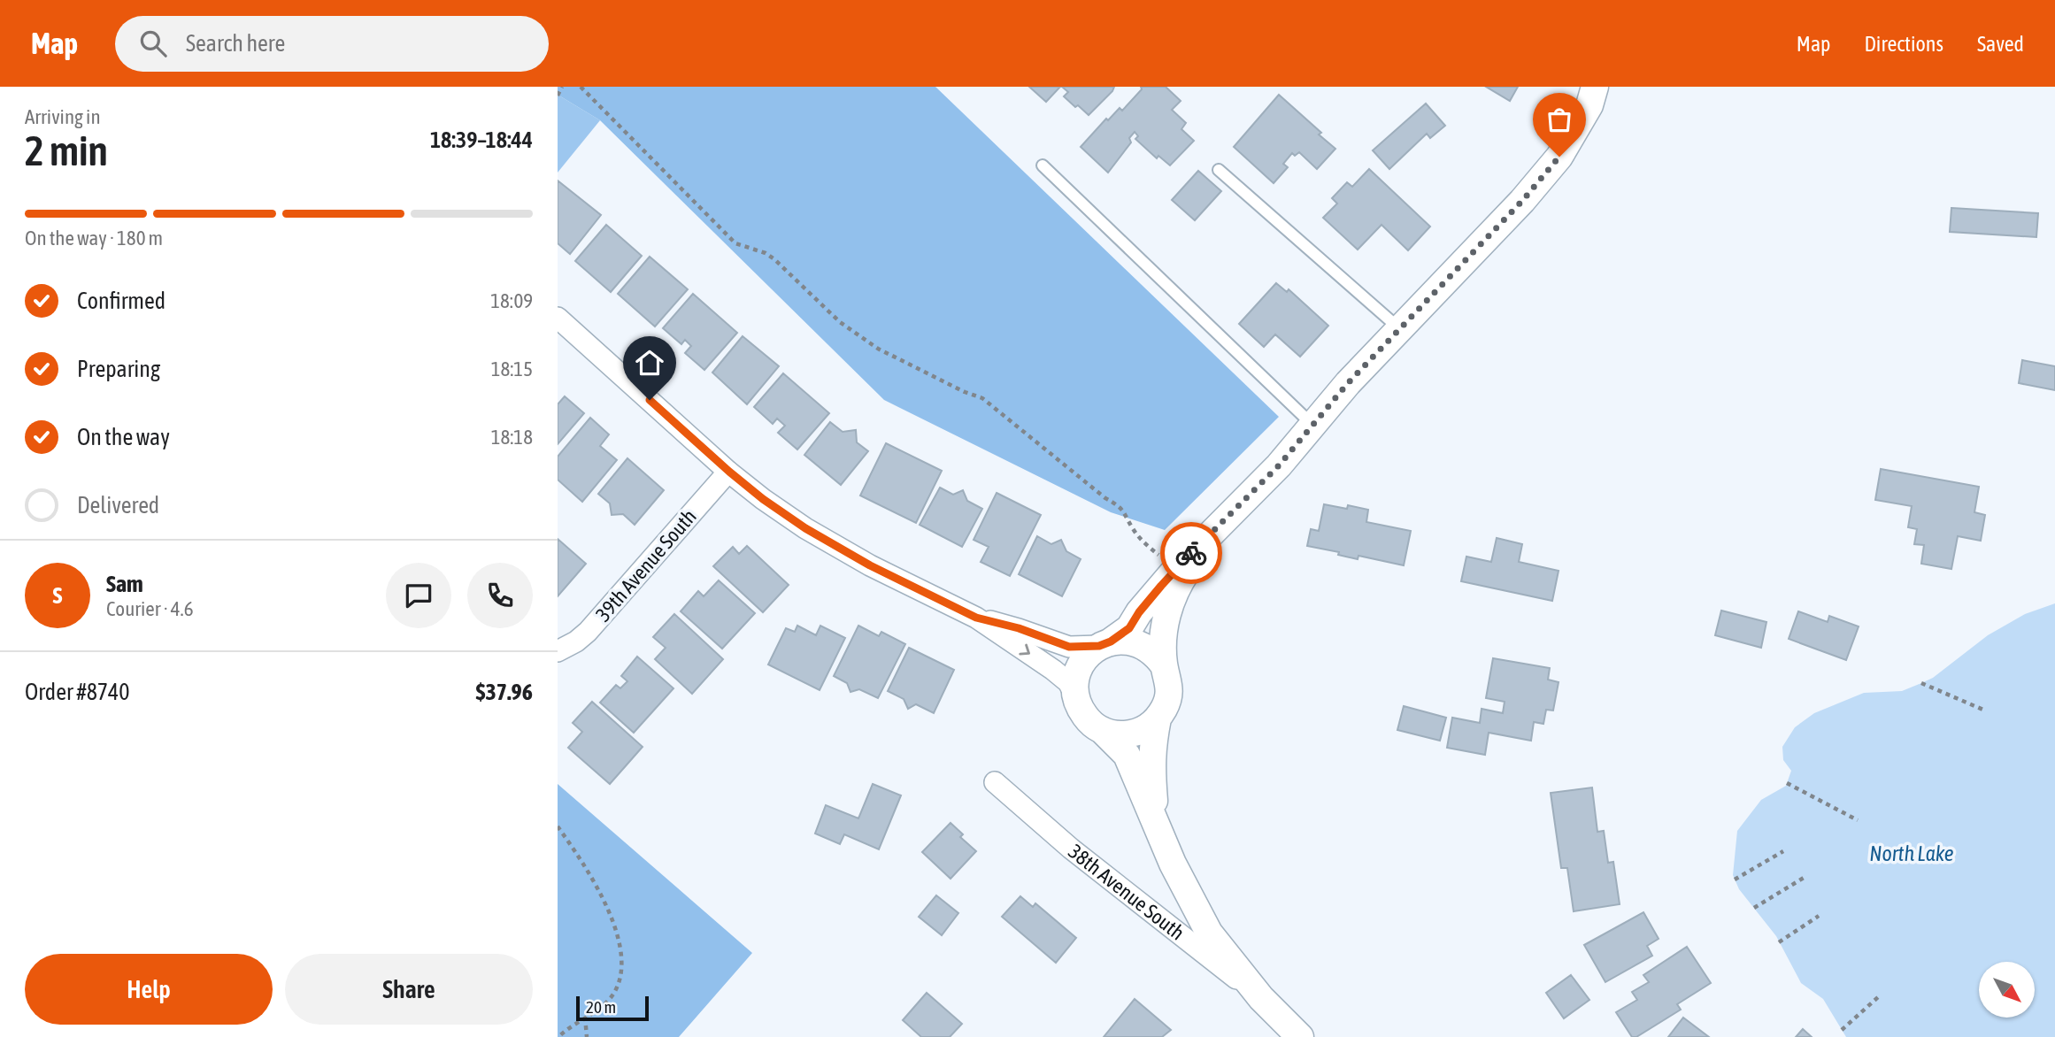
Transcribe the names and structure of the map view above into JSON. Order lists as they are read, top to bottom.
{
  "streets": {
    "street": ["39th Avenue South", "38th Avenue South"]
  },
  "water": ["North Lake"],
  "scale_bar": "20 m",
  "north": "bottom right",
  "page": {
    "header": "Map",
    "search": "Search here",
    "nav": ["Map", "Directions", "Saved"],
    "heading": ["2 min", "Arriving in", "18:39–18:44"],
    "panel": [
      "Sam",
      "Courier · 4.6",
      "Order #8740",
      "$37.96"
    ],
    "bar": "On the way · 180 m",
    "list": [
      ["Confirmed", "18:09"],
      ["Preparing", "18:15"],
      ["On the way", "18:18"],
      "Delivered"
    ],
    "round": "S",
    "buttons": ["Help", "Share"],
    "scale": "20 m"
  }
}
